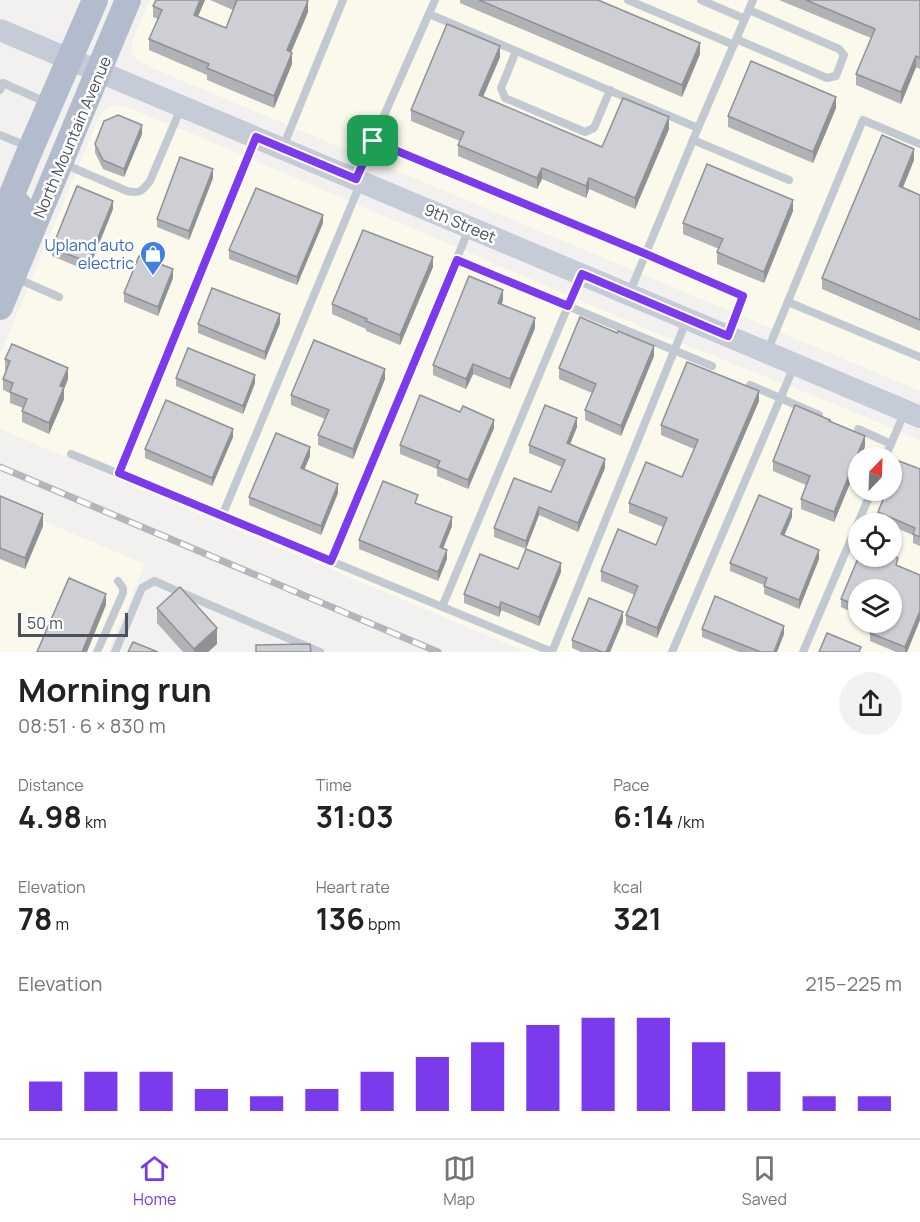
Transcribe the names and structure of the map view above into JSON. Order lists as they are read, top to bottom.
{
  "streets": {
    "main road": ["North Mountain Avenue"],
    "street": ["9th Street"]
  },
  "crossings": [
    ["North Mountain Avenue", "9th Street"]
  ],
  "places": {
    "shop": ["Upland auto electric"]
  },
  "scale_bar": "50 m",
  "north": "top right",
  "page": {
    "scale": "50 m",
    "heading": ["Morning run", "08:51 · 6 × 830 m"],
    "stats": [
      ["Distance", "4.98 km"],
      ["Time", "31:03"],
      ["Pace", "6:14 /km"],
      ["Elevation", "78 m"],
      ["Heart rate", "136 bpm"],
      ["kcal", "321"]
    ],
    "chart": ["Elevation", "215–225 m"],
    "tabs": ["Home", "Map", "Saved"]
  }
}
